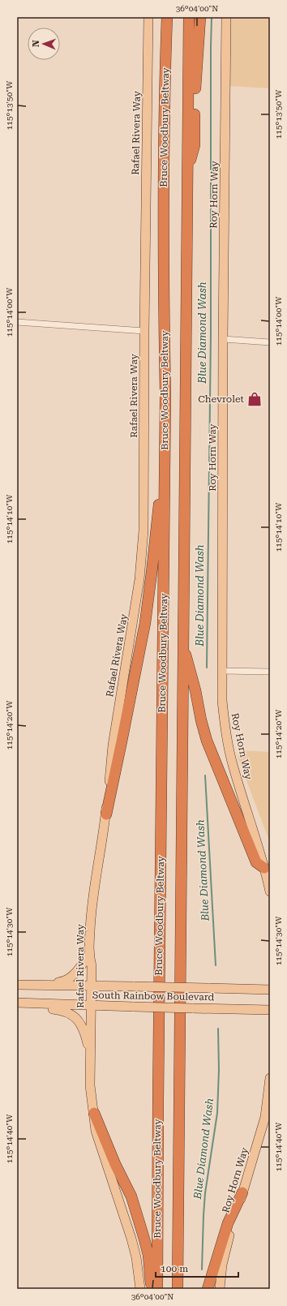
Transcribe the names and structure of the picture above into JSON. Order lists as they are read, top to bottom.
{
  "streets": {
    "highway": ["Bruce Woodbury Beltway"],
    "main road": ["Rafael Rivera Way", "Roy Horn Way", "South Rainbow Boulevard"]
  },
  "crossings": [
    ["Rafael Rivera Way", "South Rainbow Boulevard"]
  ],
  "water": ["Blue Diamond Wash"],
  "places": {
    "shop": ["Chevrolet"]
  },
  "scale_bar": "100 m",
  "north": "left",
  "coordinates": [
    "36°04'00\"N",
    "115°13'50\"W",
    "115°14'00\"W",
    "115°14'10\"W",
    "115°14'20\"W",
    "115°14'30\"W",
    "115°14'40\"W"
  ]
}
